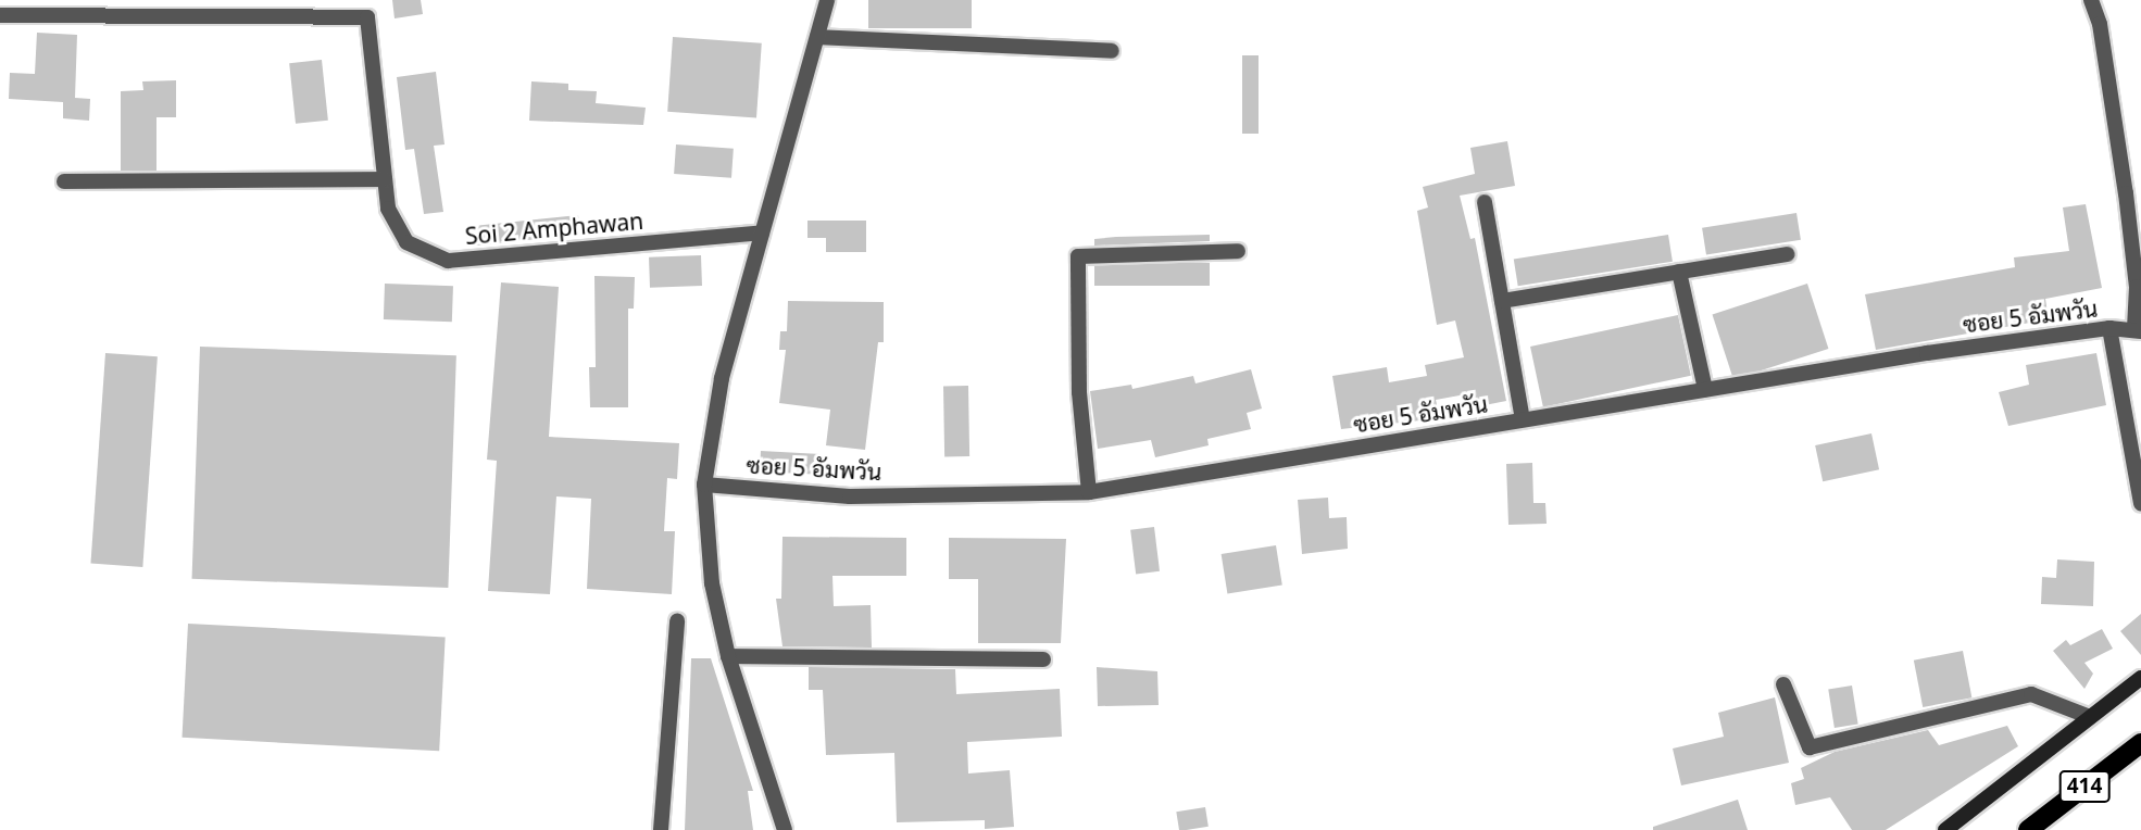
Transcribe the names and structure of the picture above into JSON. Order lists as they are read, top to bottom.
{
  "streets": {
    "main road": ["414"],
    "street": ["Soi 2 Amphawan", "ซอย 5 อัมพวัน"]
  }
}
